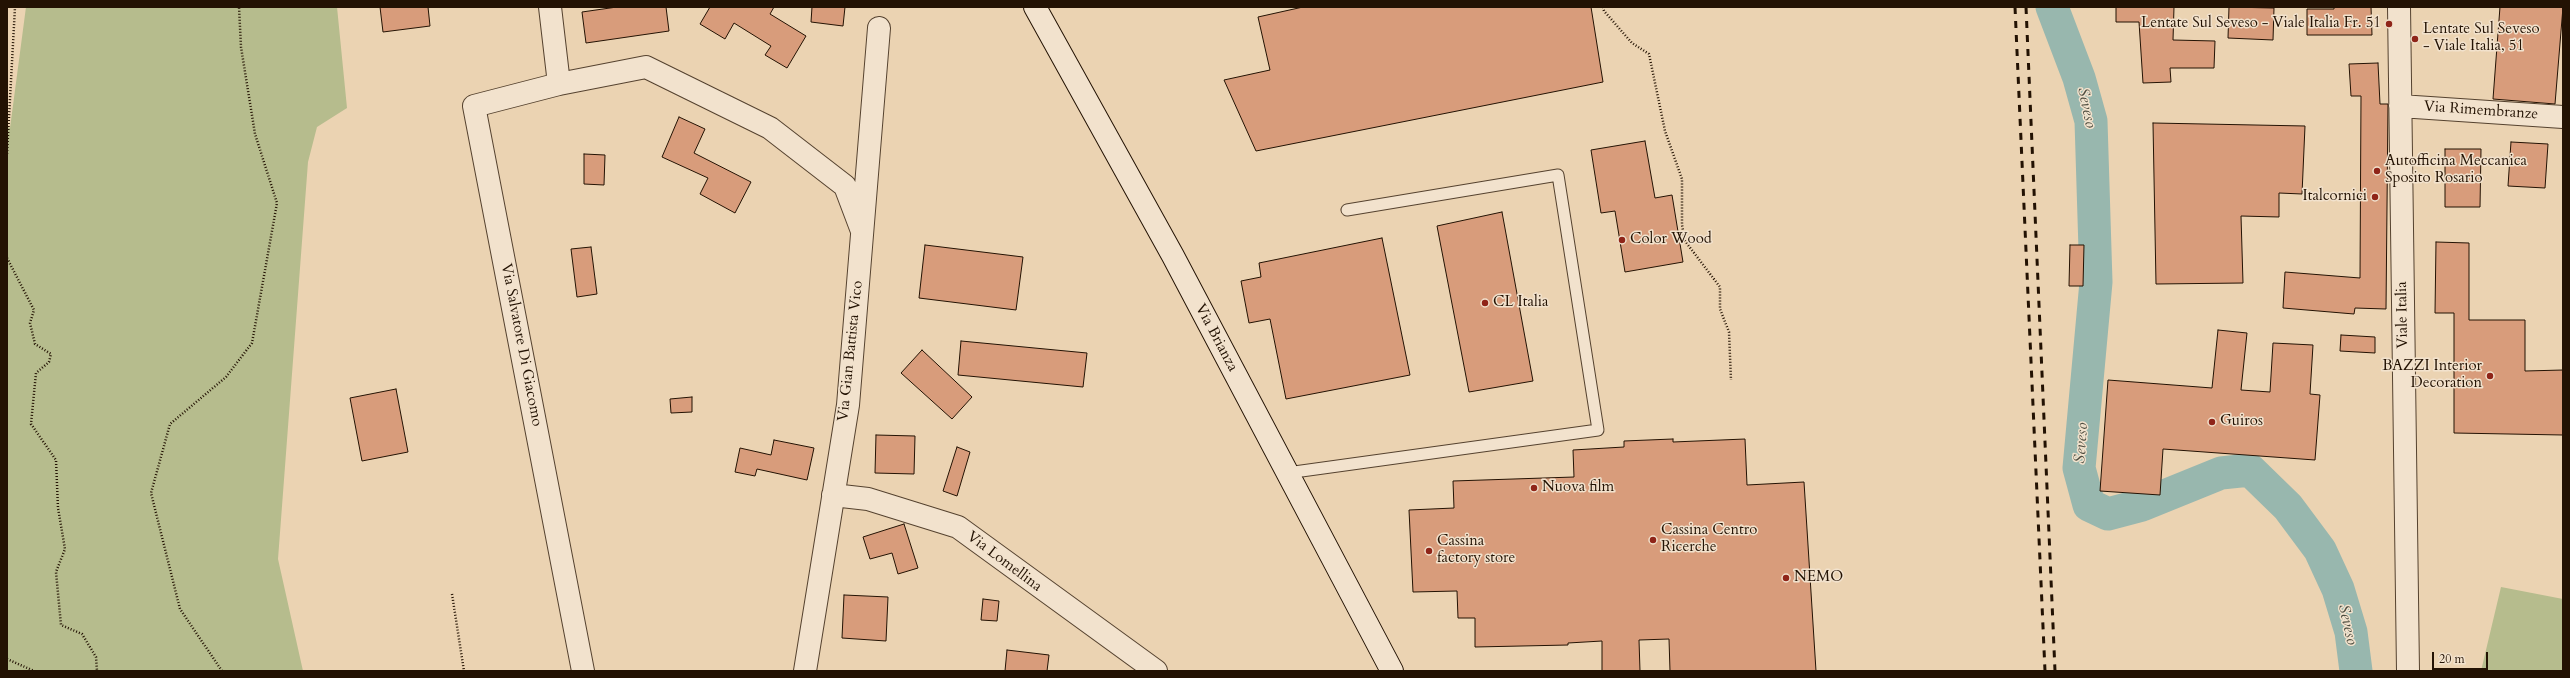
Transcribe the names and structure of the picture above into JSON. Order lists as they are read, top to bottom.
{
  "streets": {
    "street": [
      "Via Rimembranze",
      "Viale Italia",
      "Via Brianza",
      "Via Salvatore Di Giacomo",
      "Via Gian Battista Vico",
      "Via Lomellina"
    ]
  },
  "crossings": [
    ["Via Rimembranze", "Viale Italia"],
    ["Via Salvatore Di Giacomo", "Via Gian Battista Vico"],
    ["Via Gian Battista Vico", "Via Lomellina"]
  ],
  "water": ["Seveso"],
  "places": [
    "Lentate Sul Seveso - Viale Italia Fr. 51",
    "Lentate Sul Seveso - Viale Italia, 51",
    "Autofficina Meccanica Sposito Rosario",
    "Italcornici",
    "Color Wood",
    "CL Italia",
    "BAZZI Interior Decoration",
    "Guiros",
    "Nuova film",
    "Cassina Centro Ricerche",
    "Cassina factory store",
    "NEMO"
  ],
  "scale_bar": "20 m"
}
